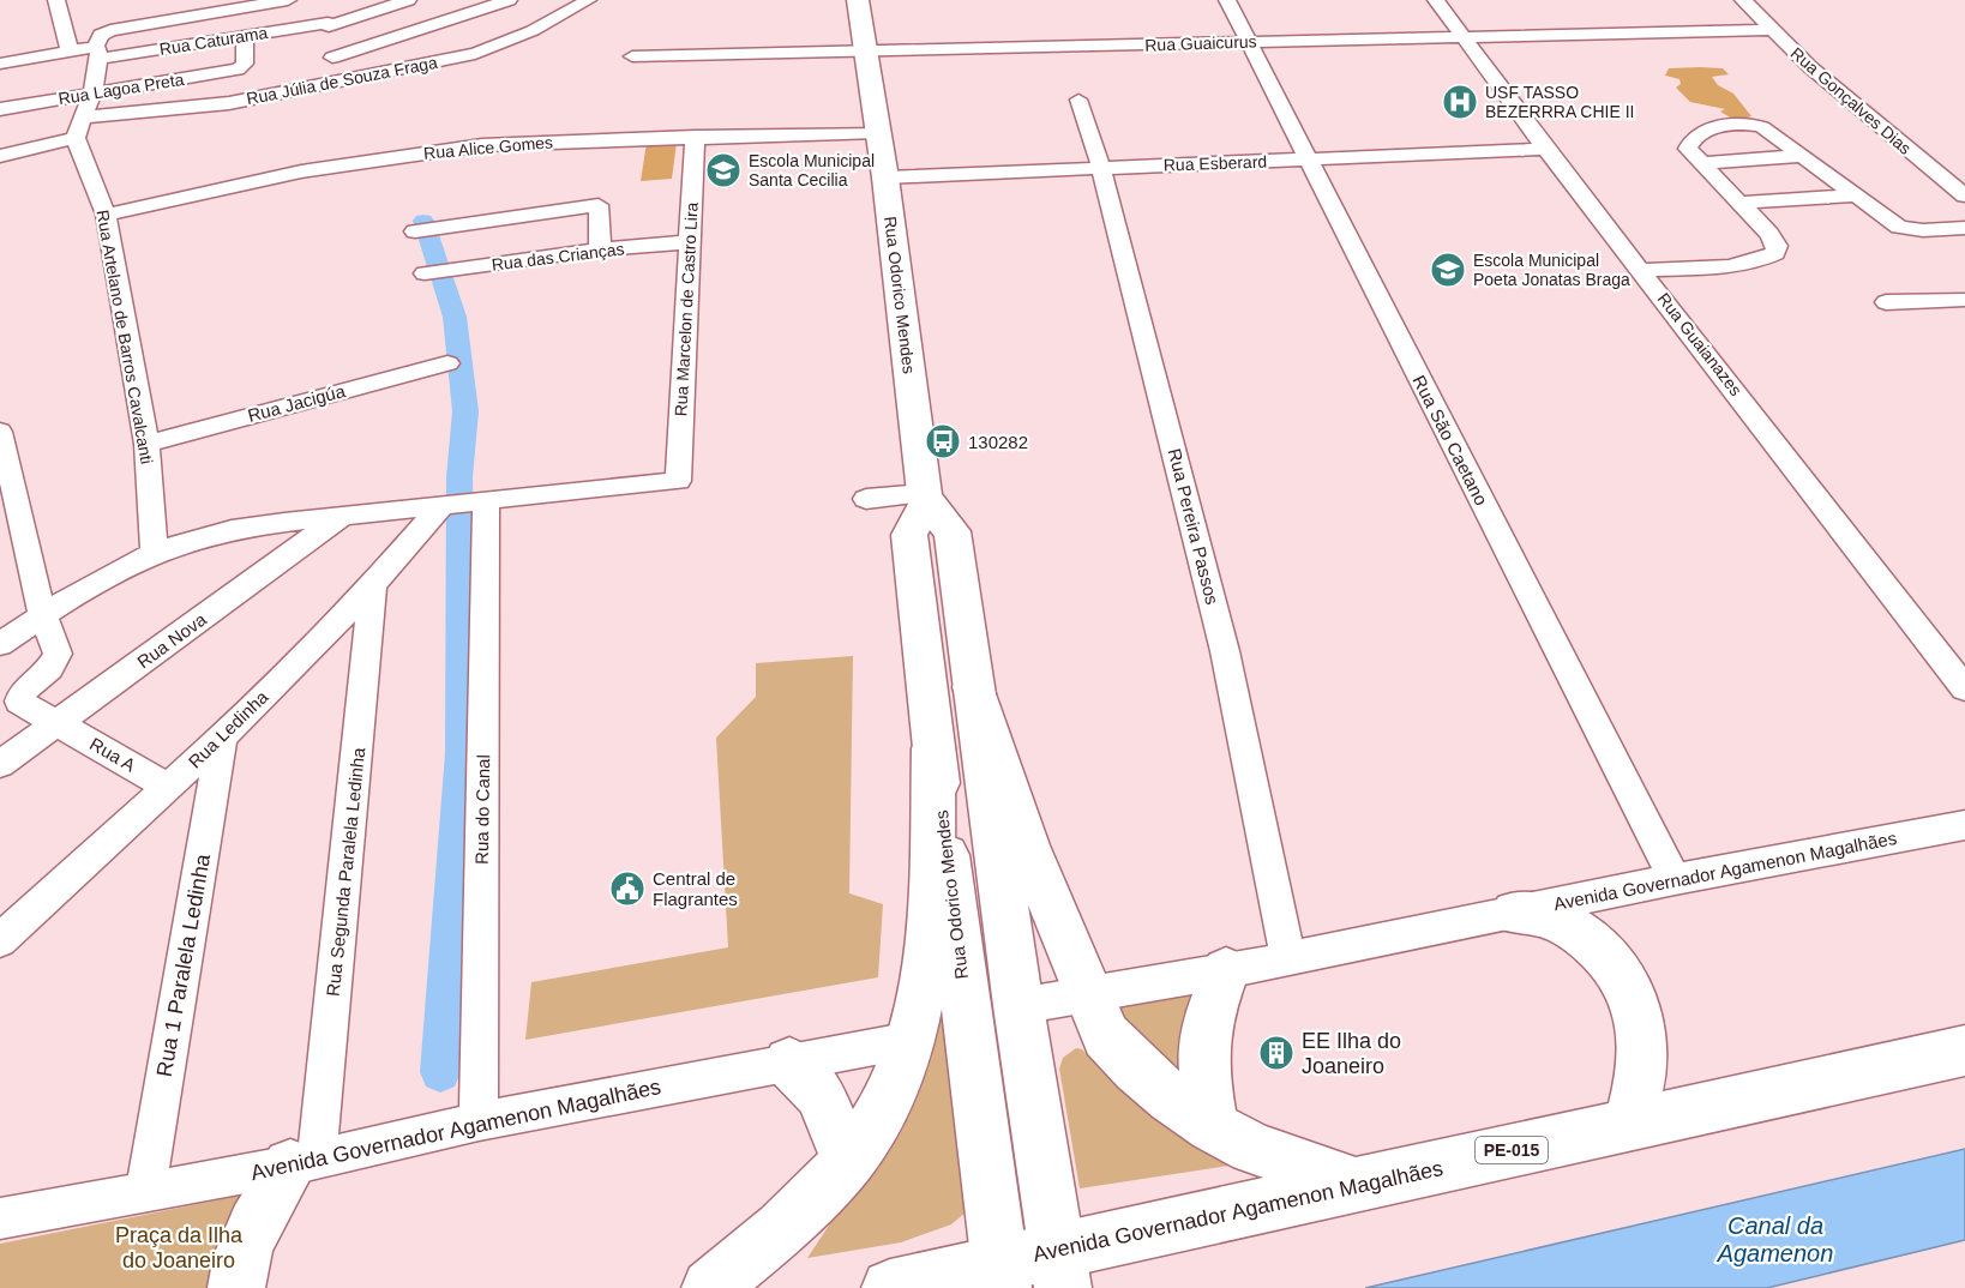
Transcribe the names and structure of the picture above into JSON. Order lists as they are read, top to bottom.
{
  "streets": {
    "main road": ["Rua Odorico Mendes", "Avenida Governador Agamenon Magalhães", "PE-015"],
    "street": [
      "Rua Caturama",
      "Rua Guaicurus",
      "Rua Júlia de Souza Fraga",
      "Rua Lagoa Preta",
      "Rua Gonçalves Dias",
      "Rua Alice Gomes",
      "Rua Esberard",
      "Rua das Crianças",
      "Rua Marcelon de Castro Lira",
      "Rua Artelano de Barros Cavalcanti",
      "Rua Guaianazes",
      "Rua Jacigúa",
      "Rua São Caetano",
      "Rua Pereira Passos",
      "Rua Nova",
      "Rua Ledinha",
      "Rua A",
      "Rua do Canal",
      "Rua Segunda Paralela Ledinha",
      "Rua 1 Paralela Ledinha"
    ]
  },
  "crossings": [
    ["Rua Caturama", "Rua Lagoa Preta"],
    ["Rua Guaicurus", "Rua Gonçalves Dias"],
    ["Rua Guaicurus", "Rua Odorico Mendes"],
    ["Rua Guaicurus", "Rua Guaianazes"],
    ["Rua Guaicurus", "Rua São Caetano"],
    ["Rua Júlia de Souza Fraga", "Rua Artelano de Barros Cavalcanti"],
    ["Rua Alice Gomes", "Rua Odorico Mendes"],
    ["Rua Alice Gomes", "Rua Marcelon de Castro Lira"],
    ["Rua Alice Gomes", "Rua Artelano de Barros Cavalcanti"],
    ["Rua Esberard", "Rua Odorico Mendes"],
    ["Rua Esberard", "Rua Guaianazes"],
    ["Rua Esberard", "Rua São Caetano"],
    ["Rua Esberard", "Rua Pereira Passos"],
    ["Rua das Crianças", "Rua Marcelon de Castro Lira"],
    ["Rua Odorico Mendes", "Avenida Governador Agamenon Magalhães"],
    ["Rua Marcelon de Castro Lira", "Rua Nova"],
    ["Rua Artelano de Barros Cavalcanti", "Rua Jacigúa"],
    ["Rua Artelano de Barros Cavalcanti", "Rua Nova"],
    ["Rua São Caetano", "Avenida Governador Agamenon Magalhães"],
    ["Rua Pereira Passos", "Avenida Governador Agamenon Magalhães"],
    ["Rua Nova", "Rua Ledinha"],
    ["Rua Nova", "Rua A"],
    ["Rua Nova", "Rua do Canal"],
    ["Rua Ledinha", "Rua A"],
    ["Rua Ledinha", "Rua do Canal"],
    ["Rua Ledinha", "Rua Segunda Paralela Ledinha"],
    ["Rua Ledinha", "Rua 1 Paralela Ledinha"],
    ["Rua do Canal", "Avenida Governador Agamenon Magalhães"],
    ["Avenida Governador Agamenon Magalhães", "Rua Segunda Paralela Ledinha"],
    ["Avenida Governador Agamenon Magalhães", "Rua 1 Paralela Ledinha"]
  ],
  "water": ["Canal da Agamenon"],
  "parks": ["Praça da Ilha do Joaneiro"],
  "places": {
    "hospital": ["USF TASSO BEZERRRA CHIE II"],
    "school or university": ["Escola Municipal Santa Cecilia", "Escola Municipal Poeta Jonatas Braga"],
    "bus stop": ["130282"],
    "public building": ["Central de Flagrantes"],
    "building": ["EE Ilha do Joaneiro"]
  }
}
